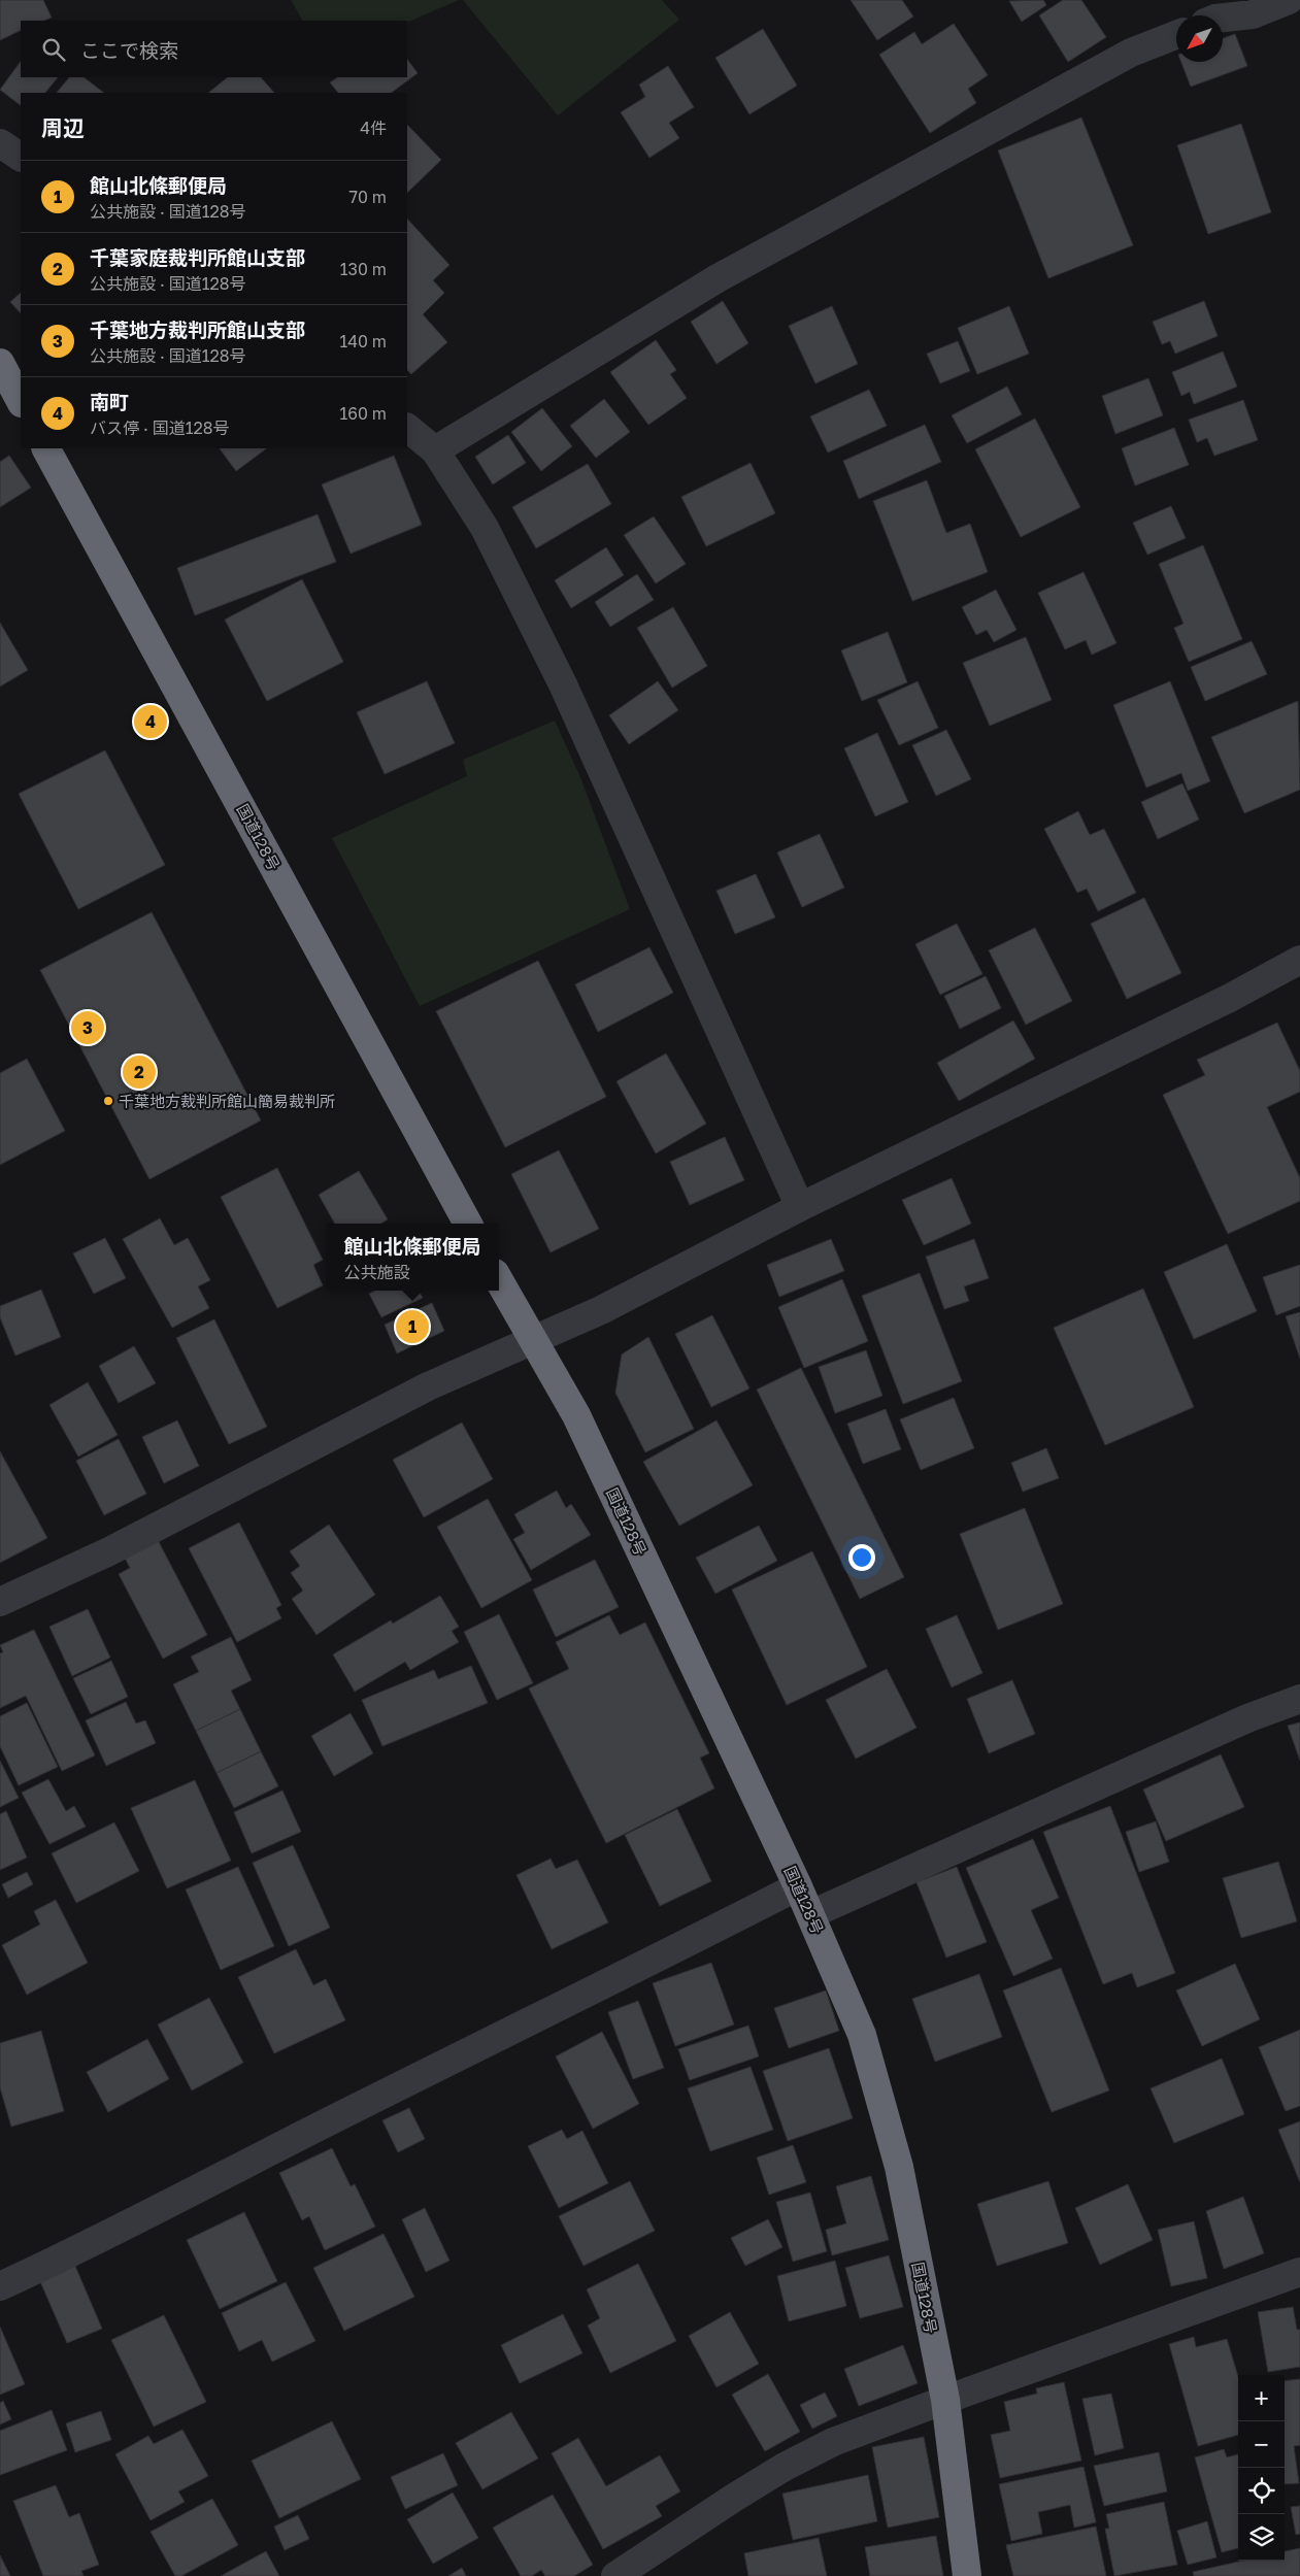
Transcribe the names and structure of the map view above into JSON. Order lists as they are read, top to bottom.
{
  "streets": {
    "highway": ["国道128号"]
  },
  "places": ["千葉地方裁判所館山簡易裁判所"],
  "north": "bottom left",
  "page": {
    "search": "ここで検索",
    "heading": ["周辺", "4件"],
    "list": [
      {
        "mark": "1",
        "name": "館山北條郵便局",
        "note": "公共施設 · 国道128号",
        "value": "70 m"
      },
      {
        "mark": "2",
        "name": "千葉家庭裁判所館山支部",
        "note": "公共施設 · 国道128号",
        "value": "130 m"
      },
      {
        "mark": "3",
        "name": "千葉地方裁判所館山支部",
        "note": "公共施設 · 国道128号",
        "value": "140 m"
      },
      {
        "mark": "4",
        "name": "南町",
        "note": "バス停 · 国道128号",
        "value": "160 m"
      }
    ],
    "pins": [
      "4",
      "3",
      "2",
      "1"
    ],
    "popup": ["館山北條郵便局", "公共施設"],
    "map_buttons": ["+", "−"]
  }
}
